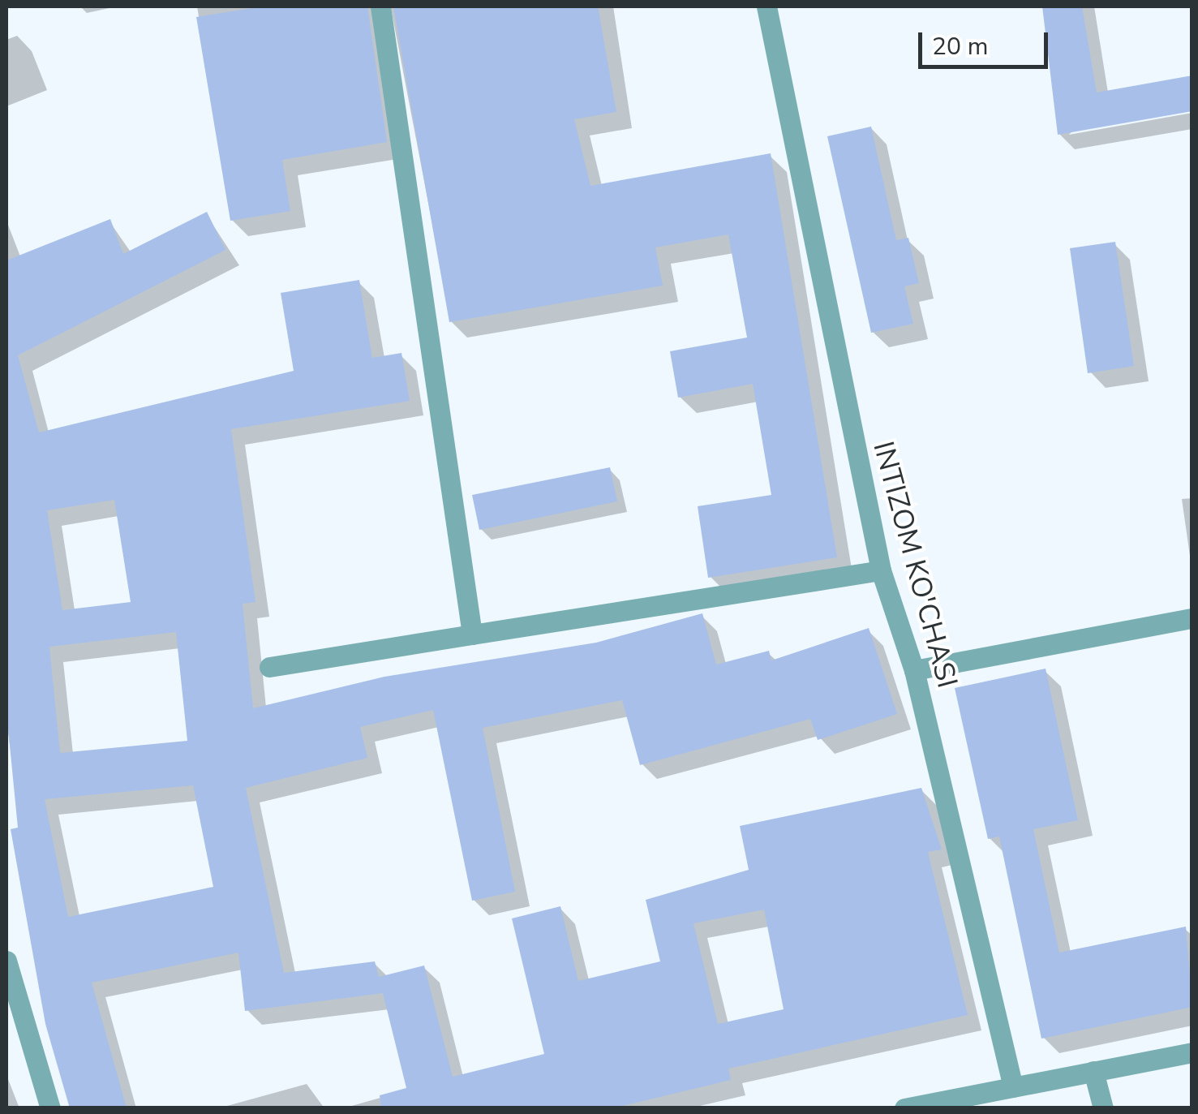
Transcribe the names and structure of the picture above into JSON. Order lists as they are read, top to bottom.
{
  "streets": {
    "street": ["INTIZOM KO'CHASI"]
  },
  "scale_bar": "20 m"
}
